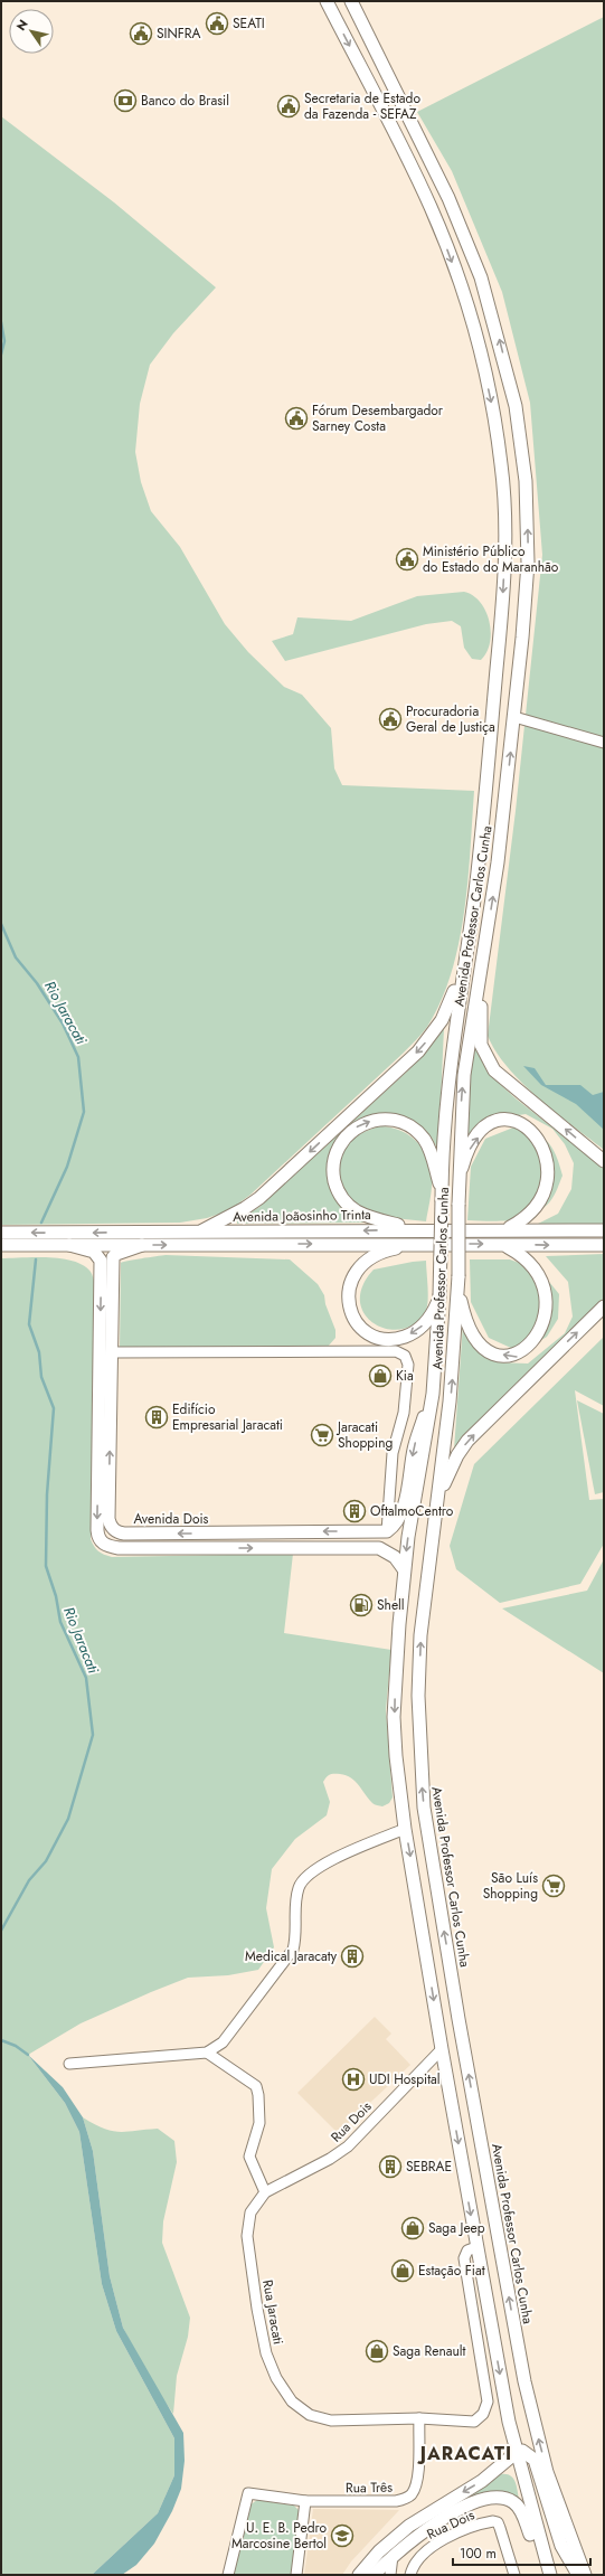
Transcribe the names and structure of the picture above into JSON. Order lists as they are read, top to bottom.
{
  "streets": {
    "main road": ["Avenida Professor Carlos Cunha", "Avenida Joãosinho Trinta", "Avenida Dois"],
    "street": ["Rua Dois", "Rua Jaracati", "Rua Três"]
  },
  "crossings": [
    ["Avenida Professor Carlos Cunha", "Rua Dois"],
    ["Avenida Joãosinho Trinta", "Avenida Dois"],
    ["Rua Dois", "Rua Jaracati"],
    ["Rua Jaracati", "Rua Três"]
  ],
  "districts": ["JARACATI"],
  "water": ["Rio Jaracati"],
  "places": {
    "public building": [
      "SEATI",
      "SINFRA",
      "Secretaria de Estado da Fazenda - SEFAZ",
      "Fórum Desembargador Sarney Costa",
      "Ministério Público do Estado do Maranhão",
      "Procuradoria Geral de Justiça"
    ],
    "bank": ["Banco do Brasil"],
    "shop": [
      "Kia",
      "Saga Jeep",
      "Estação Fiat",
      "Saga Renault"
    ],
    "building": [
      "Edifício Empresarial Jaracati",
      "OftalmoCentro",
      "Medical Jaracaty",
      "SEBRAE"
    ],
    "supermarket": ["Jaracati Shopping", "São Luís Shopping"],
    "fuel station": ["Shell"],
    "hospital": ["UDI Hospital"],
    "school or university": ["U. E. B. Pedro Marcosine Bertol"]
  },
  "scale_bar": "100 m",
  "north": "top left"
}
